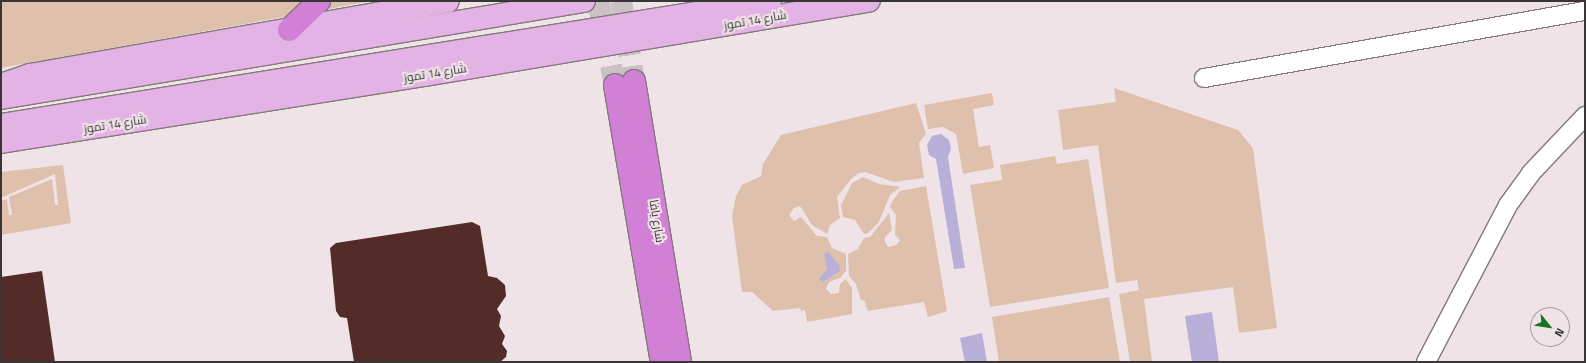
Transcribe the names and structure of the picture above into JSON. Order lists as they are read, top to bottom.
{
  "streets": {
    "highway": ["شارع يافا"],
    "main road": ["شارع 14 تموز"]
  },
  "north": "bottom right"
}
